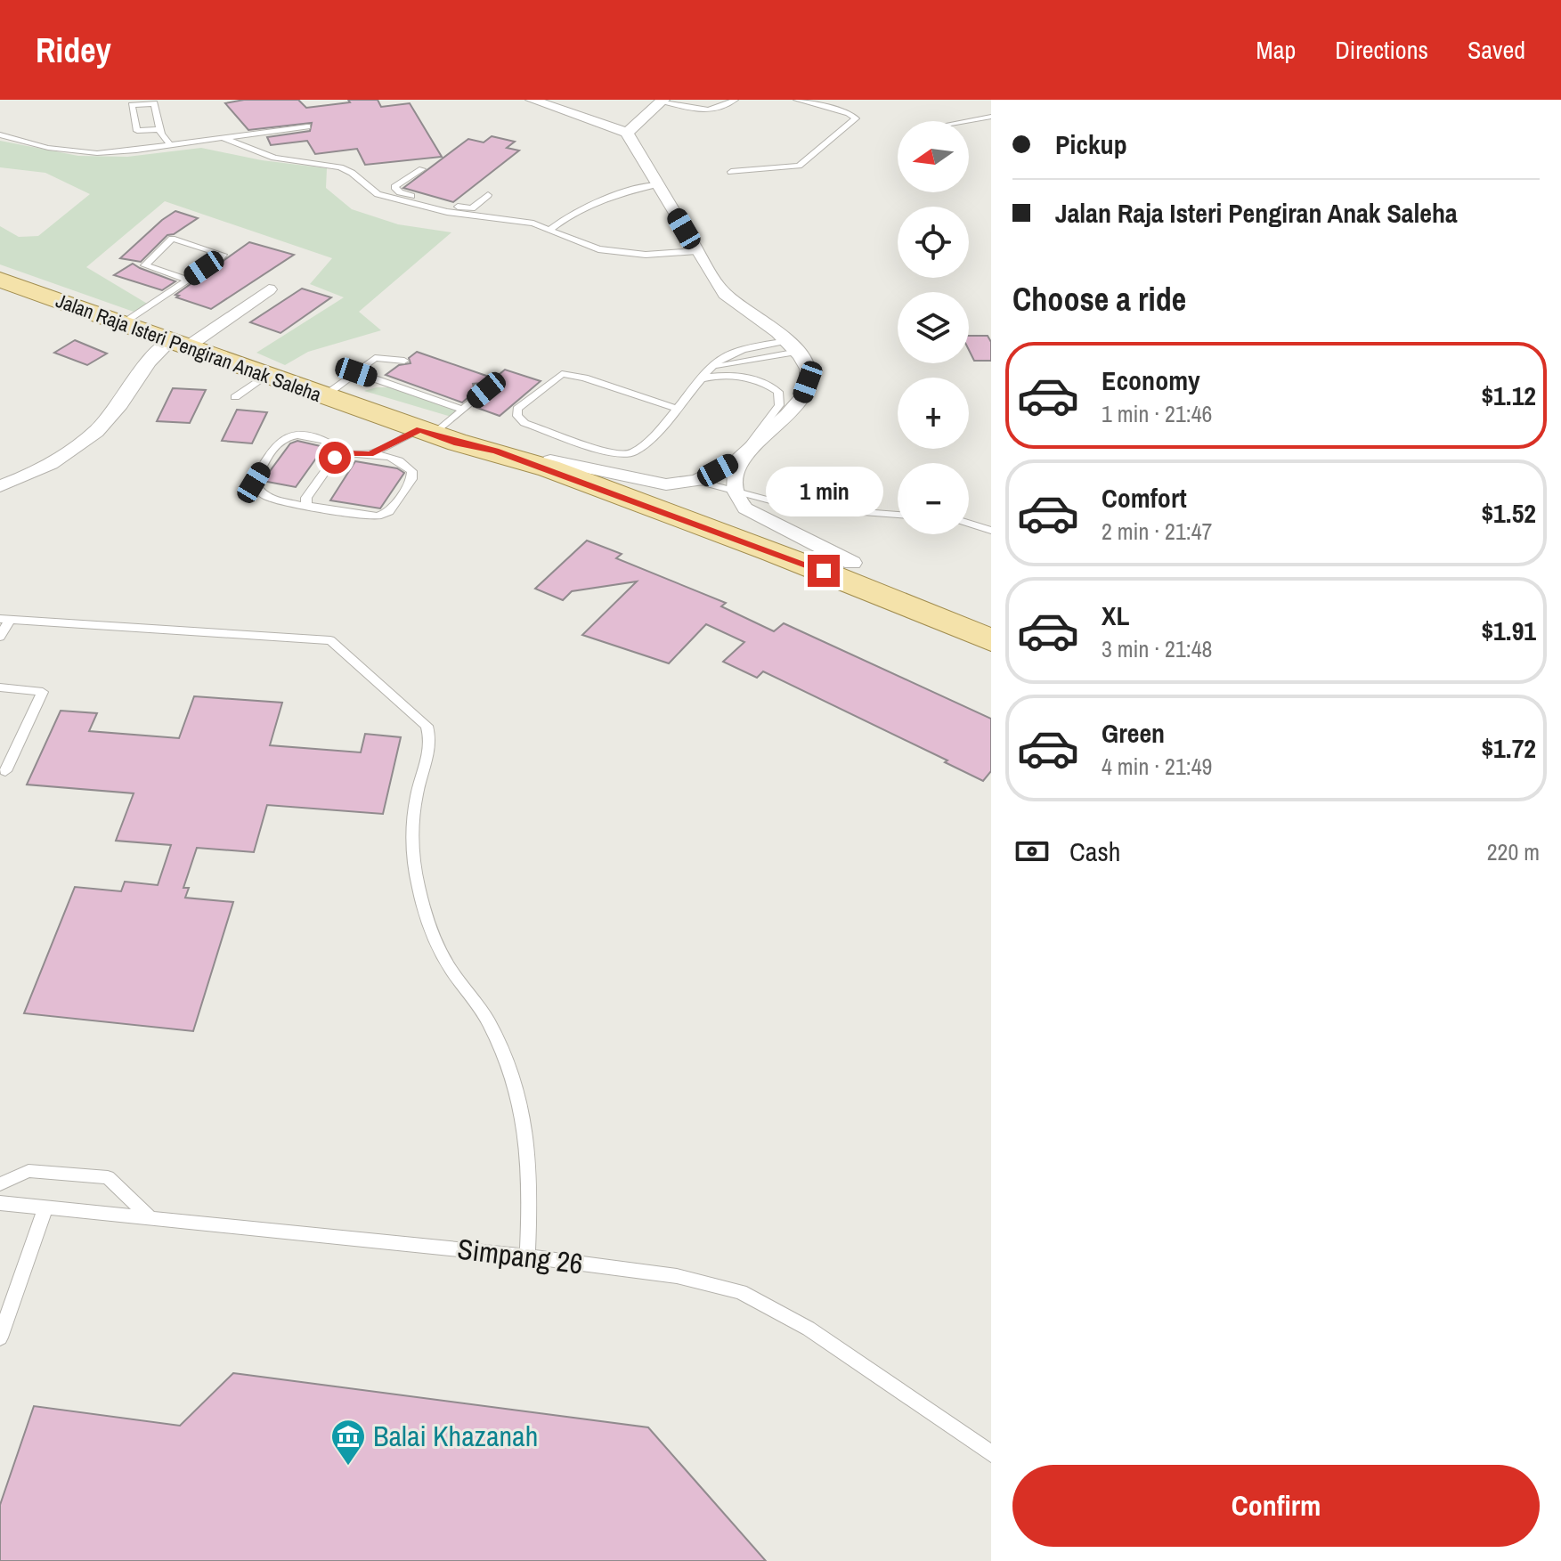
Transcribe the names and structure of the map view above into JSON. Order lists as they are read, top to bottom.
{
  "streets": {
    "main road": ["Jalan Raja Isteri Pengiran Anak Saleha"],
    "lane": ["Simpang 26"]
  },
  "places": {
    "museum": ["Balai Khazanah"]
  },
  "north": "left",
  "page": {
    "header": "Ridey",
    "nav": ["Map", "Directions", "Saved"],
    "banner": ["Pickup", "Jalan Raja Isteri Pengiran Anak Saleha"],
    "map_buttons": ["+", "−"],
    "heading": "Choose a ride",
    "list": [
      {
        "name": "Economy",
        "note": "1 min · 21:46",
        "value": "$1.12"
      },
      {
        "name": "Comfort",
        "note": "2 min · 21:47",
        "value": "$1.52"
      },
      {
        "name": "XL",
        "note": "3 min · 21:48",
        "value": "$1.91"
      },
      {
        "name": "Green",
        "note": "4 min · 21:49",
        "value": "$1.72"
      }
    ],
    "bubble": "1 min",
    "pay": ["Cash", "220 m"],
    "buttons": "Confirm"
  }
}
